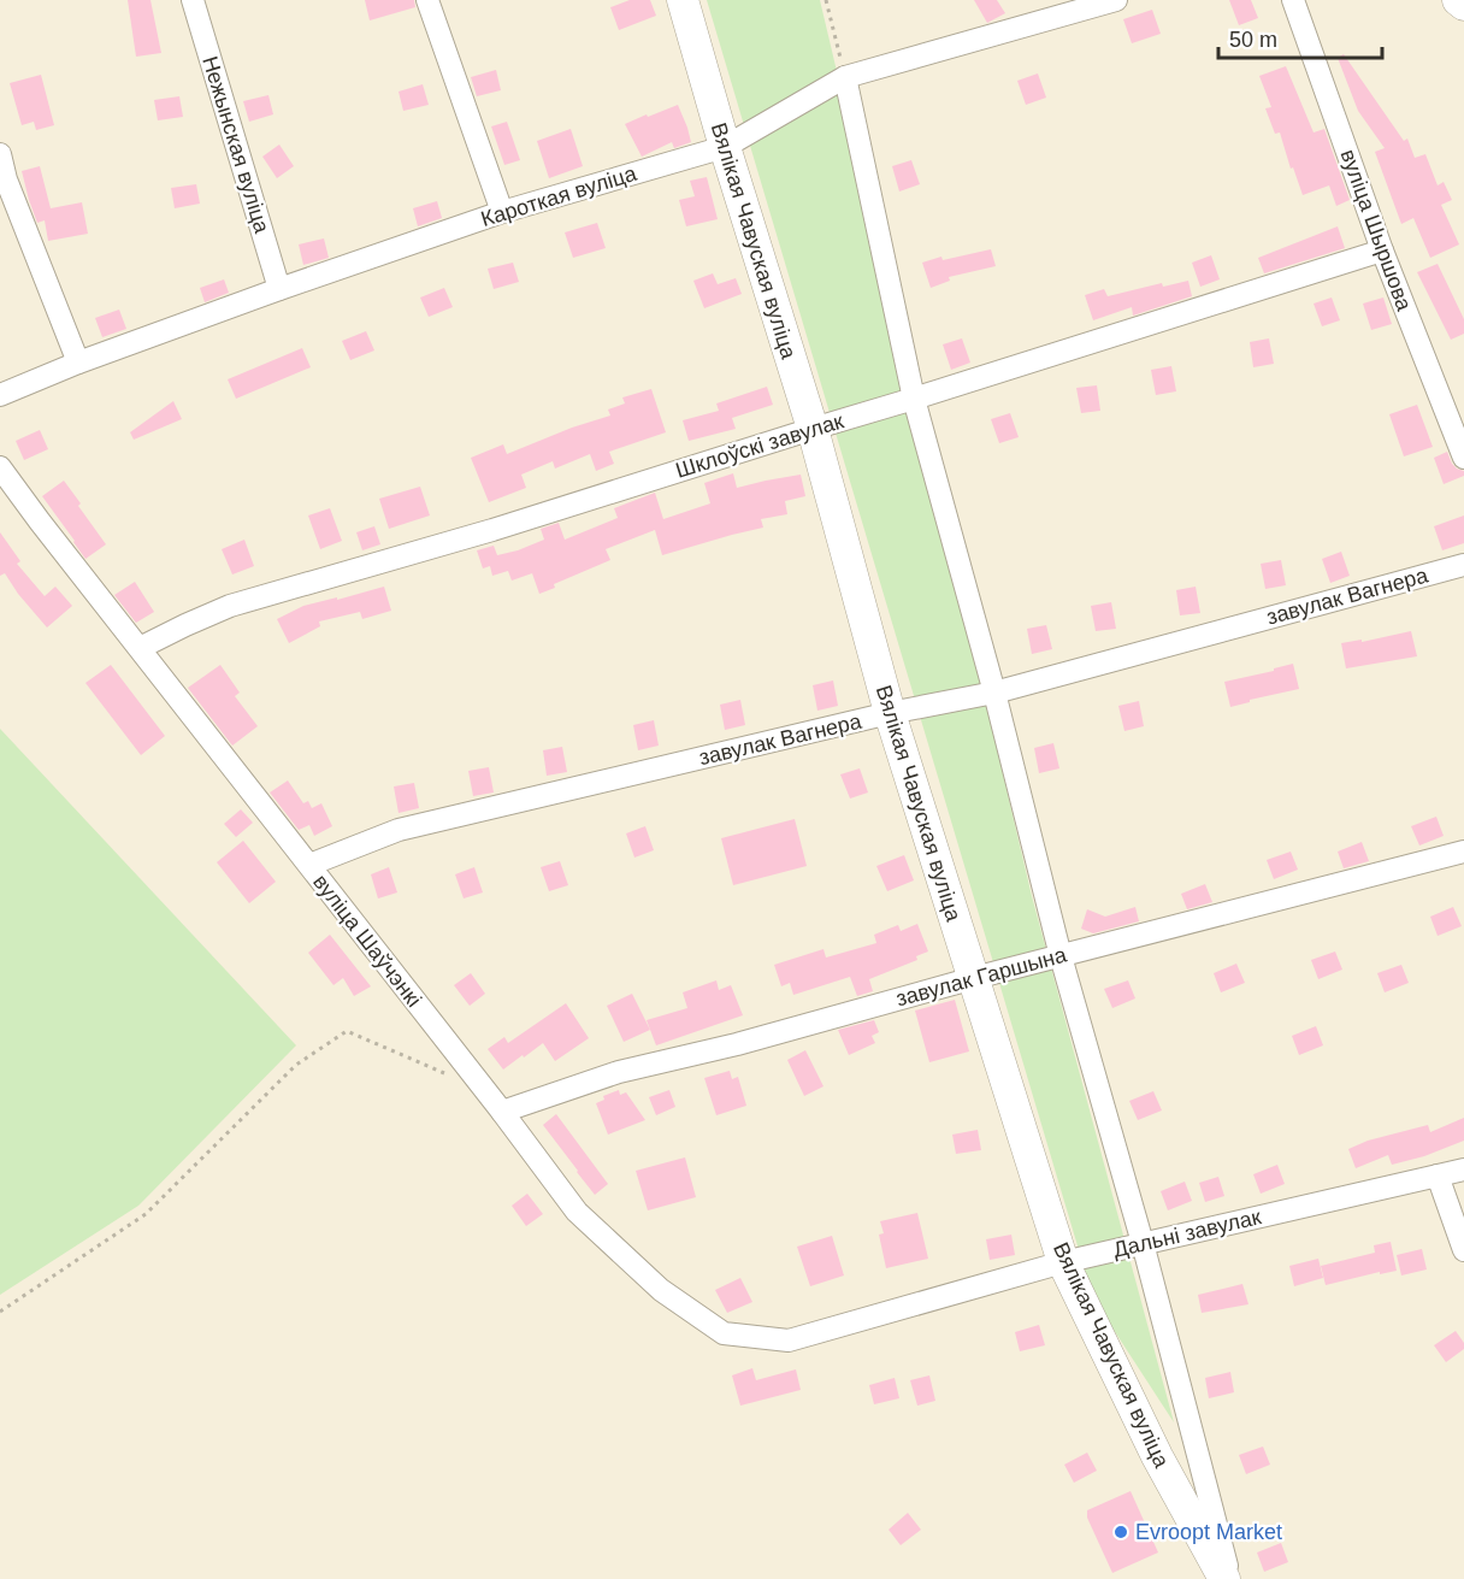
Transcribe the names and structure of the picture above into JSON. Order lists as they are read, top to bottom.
{
  "streets": {
    "main road": ["Вялікая Чавуская вуліца"],
    "street": [
      "Нежынская вуліца",
      "Кароткая вуліца",
      "вуліца Шыршова",
      "Шклоўскі завулак",
      "завулак Вагнера",
      "вуліца Шаўчэнкі",
      "завулак Гаршына",
      "Дальні завулак"
    ]
  },
  "crossings": [
    ["Нежынская вуліца", "Кароткая вуліца"],
    ["Кароткая вуліца", "Вялікая Чавуская вуліца"],
    ["вуліца Шыршова", "Шклоўскі завулак"],
    ["Вялікая Чавуская вуліца", "Шклоўскі завулак"],
    ["Вялікая Чавуская вуліца", "завулак Вагнера"],
    ["Вялікая Чавуская вуліца", "завулак Гаршына"],
    ["Вялікая Чавуская вуліца", "Дальні завулак"],
    ["Шклоўскі завулак", "вуліца Шаўчэнкі"],
    ["завулак Вагнера", "вуліца Шаўчэнкі"],
    ["вуліца Шаўчэнкі", "завулак Гаршына"],
    ["вуліца Шаўчэнкі", "Дальні завулак"]
  ],
  "places": ["Evroopt Market"],
  "scale_bar": "50 m"
}
